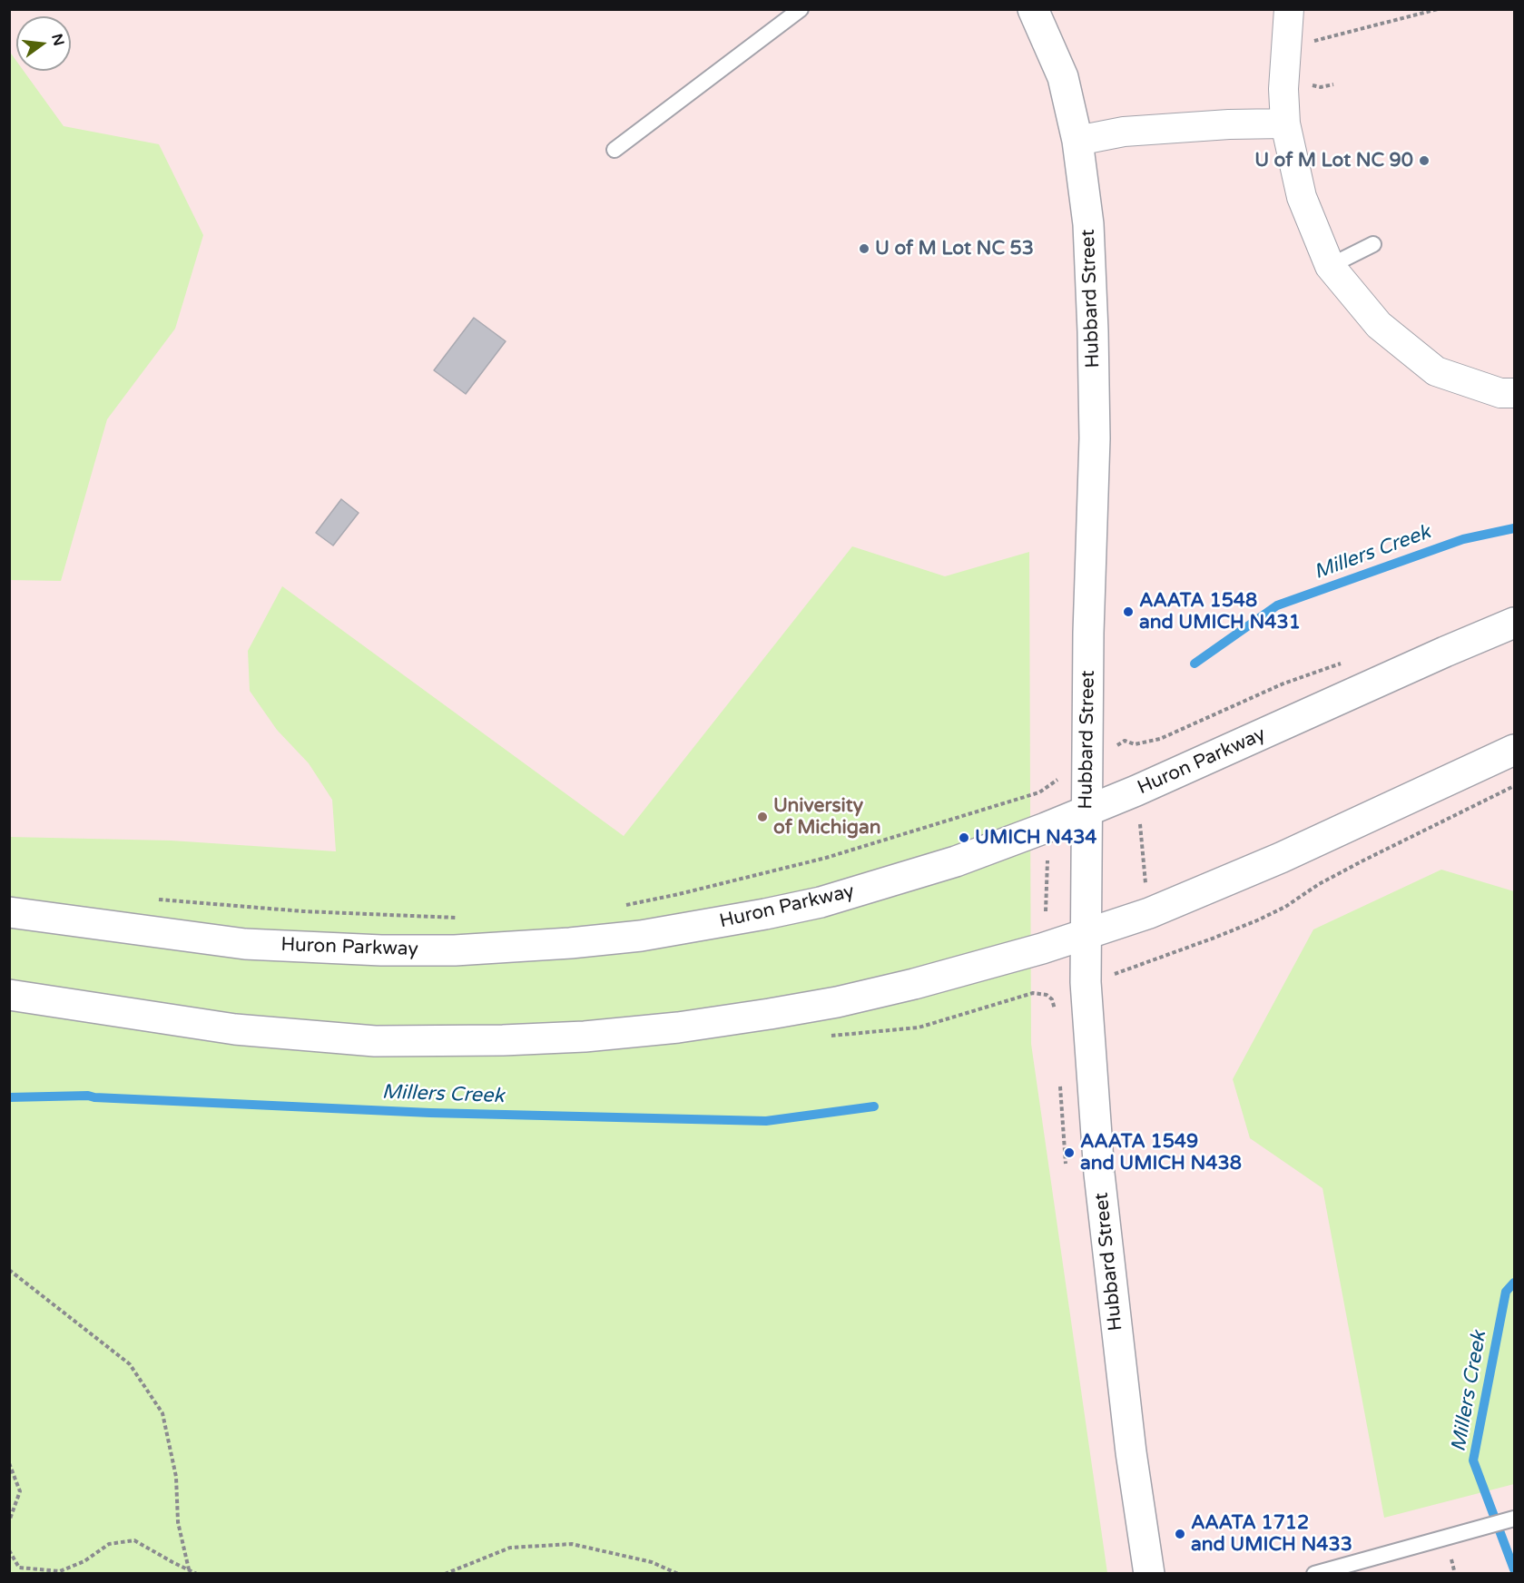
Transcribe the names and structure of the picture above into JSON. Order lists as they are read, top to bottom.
{
  "streets": {
    "main road": ["Hubbard Street", "Huron Parkway"]
  },
  "crossings": [
    ["Hubbard Street", "Huron Parkway"]
  ],
  "water": ["Millers Creek"],
  "places": [
    "U of M Lot NC 90",
    "U of M Lot NC 53",
    "AAATA 1548 and UMICH N431",
    "University of Michigan",
    "UMICH N434",
    "AAATA 1549 and UMICH N438",
    "AAATA 1712 and UMICH N433"
  ],
  "north": "right"
}
